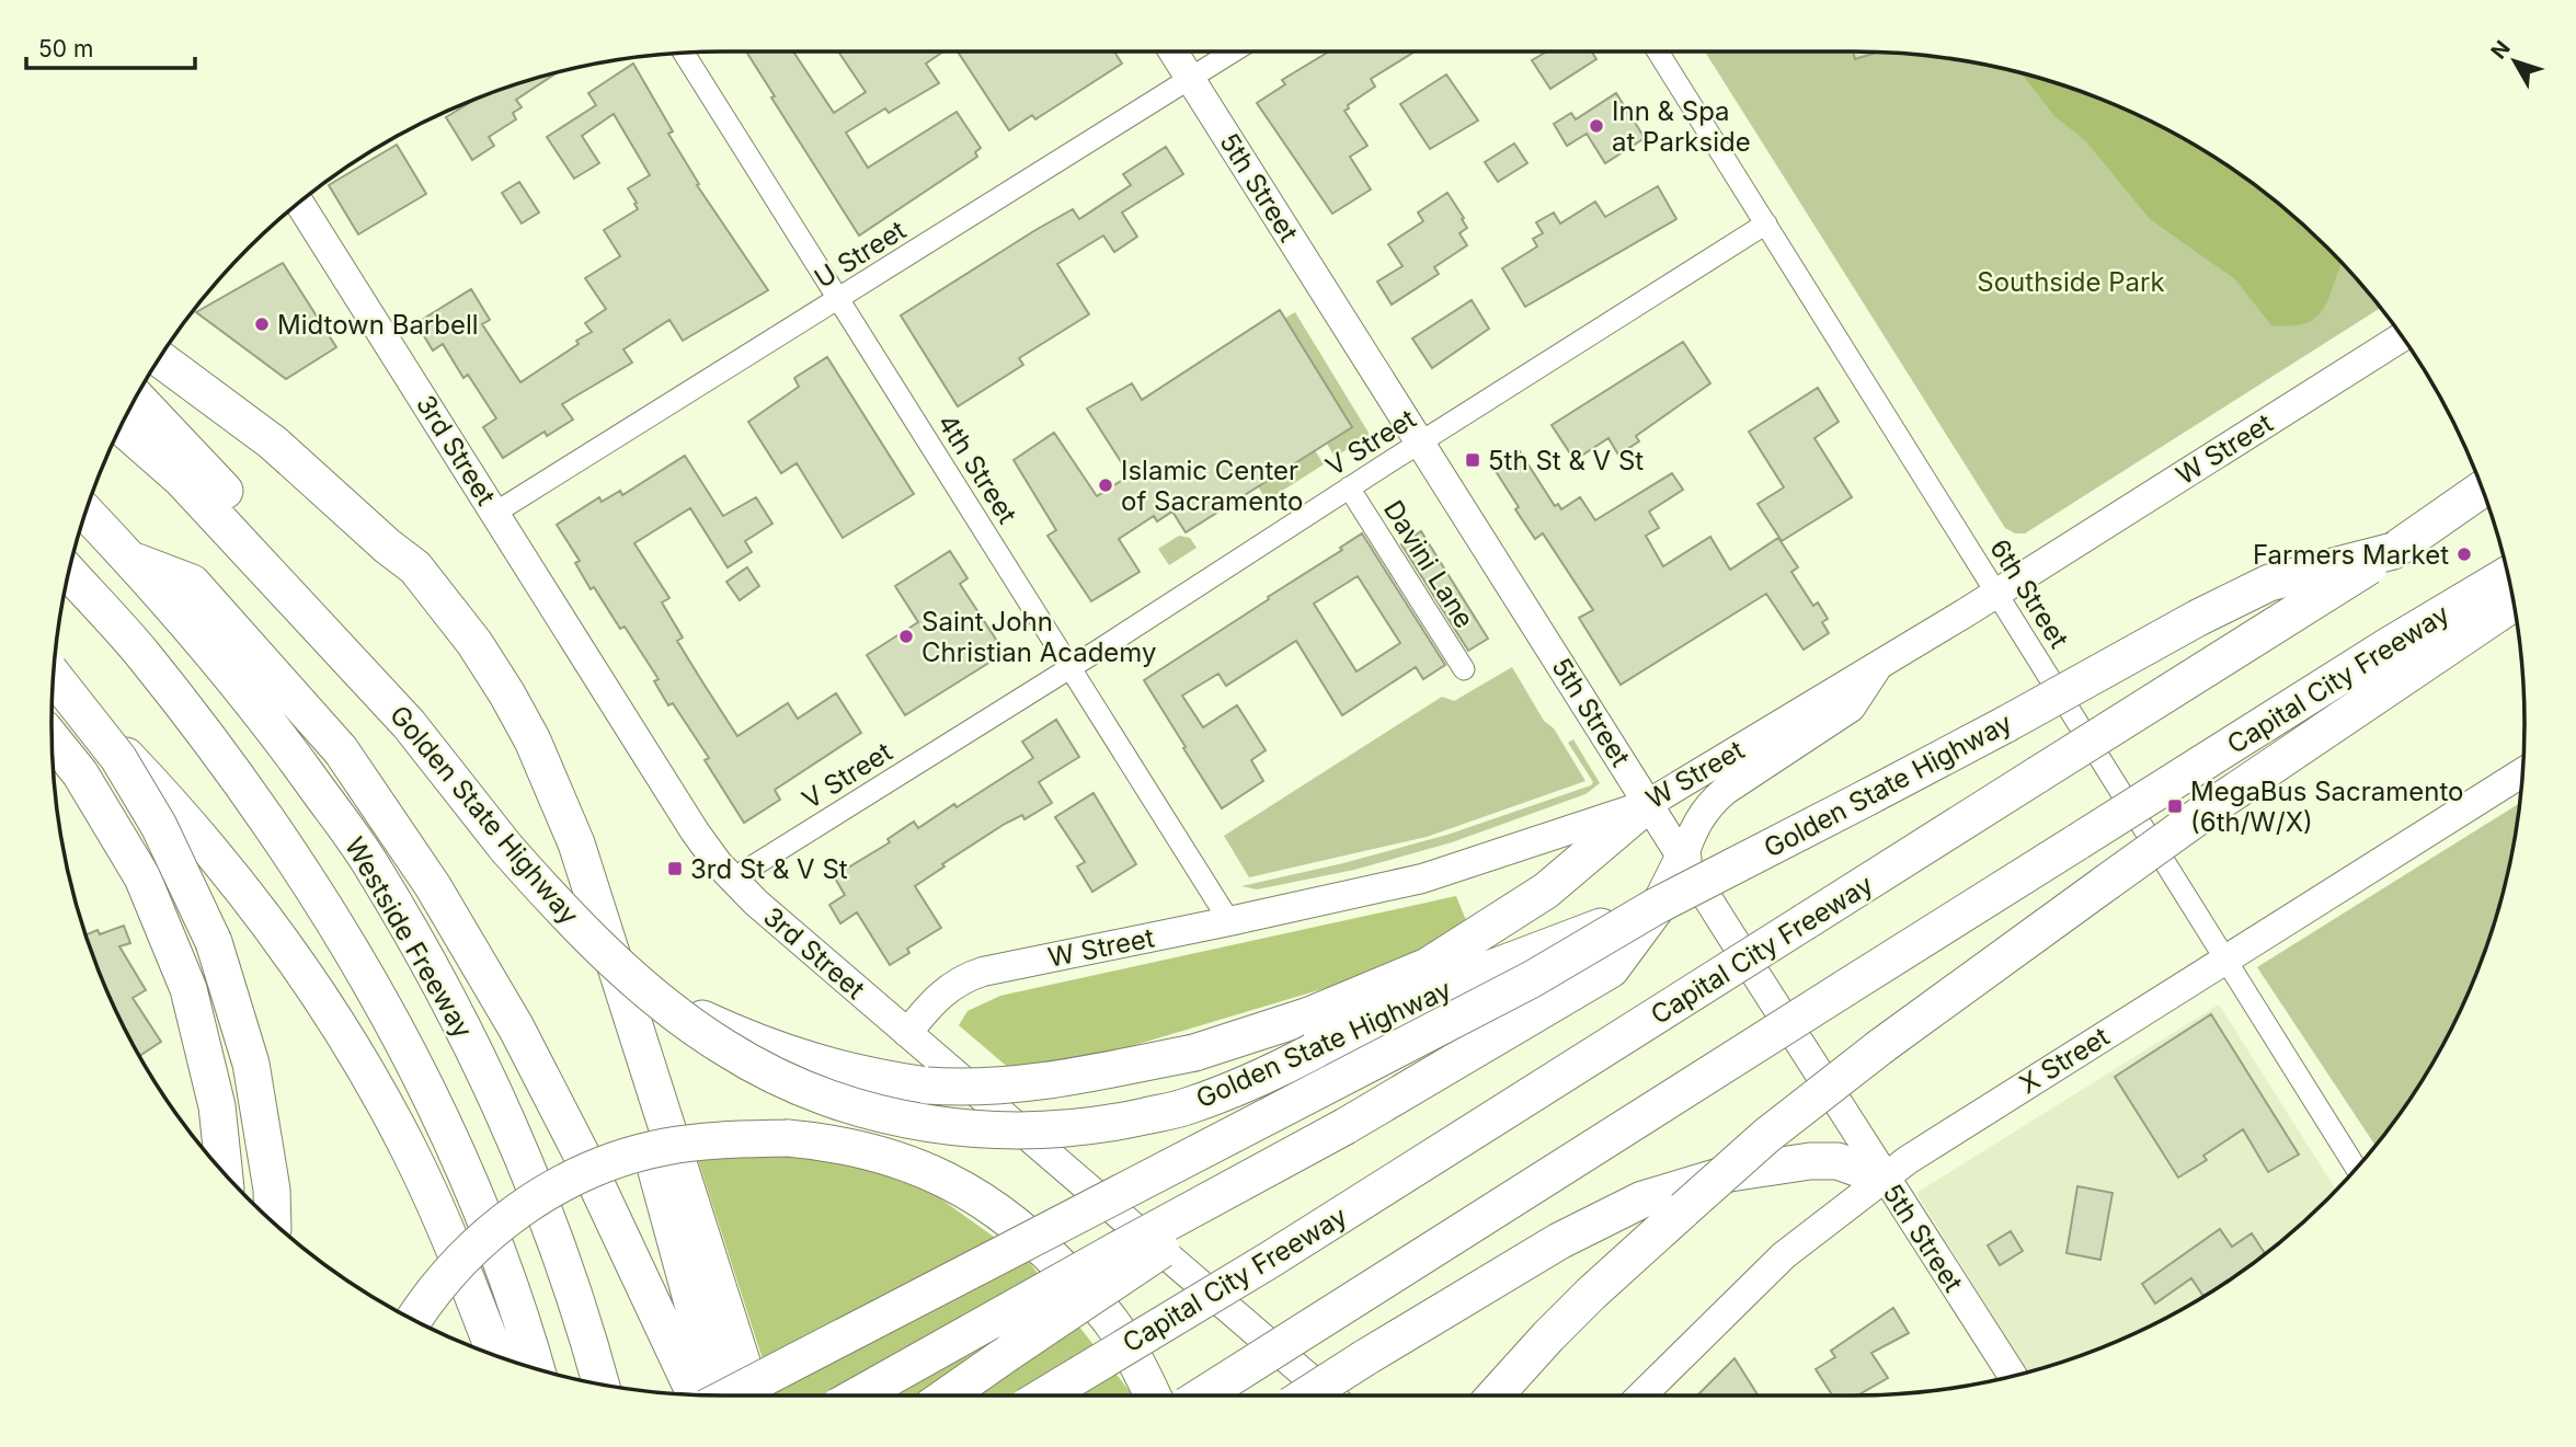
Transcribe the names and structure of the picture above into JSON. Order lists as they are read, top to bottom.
{
  "streets": {
    "highway": ["Capital City Freeway", "Golden State Highway", "Westside Freeway"],
    "street": [
      "5th Street",
      "U Street",
      "V Street",
      "W Street",
      "3rd Street",
      "4th Street",
      "Davini Lane",
      "6th Street",
      "X Street"
    ]
  },
  "crossings": [
    ["5th Street", "U Street"],
    ["5th Street", "V Street"],
    ["5th Street", "W Street"],
    ["5th Street", "X Street"],
    ["U Street", "3rd Street"],
    ["U Street", "4th Street"],
    ["V Street", "3rd Street"],
    ["V Street", "4th Street"],
    ["V Street", "Davini Lane"],
    ["V Street", "6th Street"],
    ["W Street", "3rd Street"],
    ["W Street", "4th Street"],
    ["W Street", "6th Street"],
    ["6th Street", "X Street"],
    ["Capital City Freeway", "Golden State Highway"]
  ],
  "parks": ["Southside Park"],
  "places": {
    "other": [
      "Inn & Spa at Parkside",
      "Midtown Barbell",
      "Islamic Center of Sacramento",
      "Farmers Market",
      "Saint John Christian Academy"
    ],
    "transit": ["5th St & V St", "MegaBus Sacramento (6th/W/X)", "3rd St & V St"]
  },
  "scale_bar": "50 m",
  "north": "top left"
}
